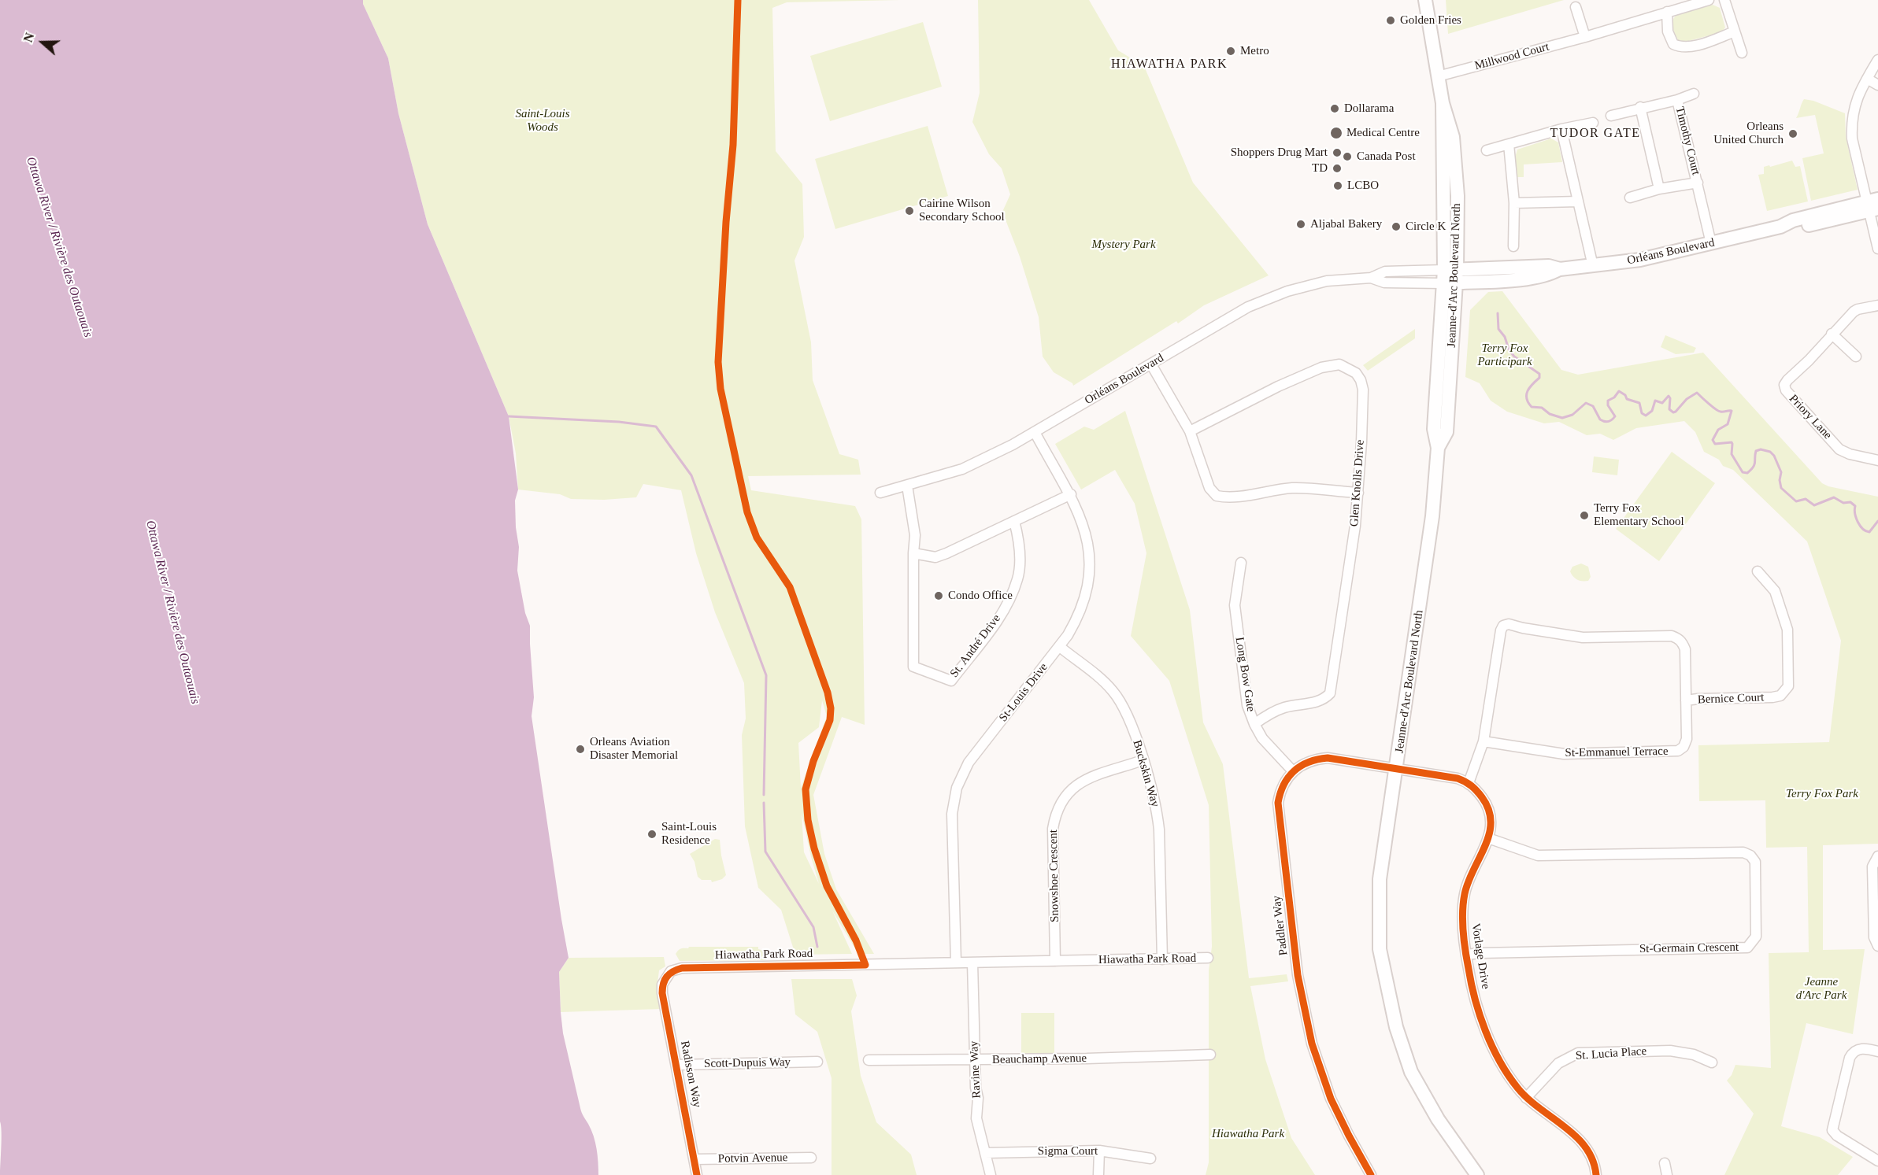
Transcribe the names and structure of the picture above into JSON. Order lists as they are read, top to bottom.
{
  "streets": {
    "main road": ["Orléans Boulevard", "Jeanne-d'Arc Boulevard North"],
    "street": [
      "Millwood Court",
      "Timothy Court",
      "Priory Lane",
      "Glen Knolls Drive",
      "St. André Drive",
      "Long Bow Gate",
      "St-Louis Drive",
      "Bernice Court",
      "St-Emmanuel Terrace",
      "Buckskin Way",
      "Snowshoe Crescent",
      "Paddler Way",
      "St-Germain Crescent",
      "Hiawatha Park Road",
      "Vorlage Drive",
      "St. Lucia Place",
      "Beauchamp Avenue",
      "Scott-Dupuis Way",
      "Ravine Way",
      "Radisson Way",
      "Sigma Court",
      "Potvin Avenue"
    ]
  },
  "crossings": [
    ["Millwood Court", "Jeanne-d'Arc Boulevard North"],
    ["Timothy Court", "Orléans Boulevard"],
    ["Orléans Boulevard", "Jeanne-d'Arc Boulevard North"],
    ["Orléans Boulevard", "St. André Drive"],
    ["Orléans Boulevard", "St-Louis Drive"],
    ["Glen Knolls Drive", "Long Bow Gate"],
    ["Long Bow Gate", "Paddler Way"],
    ["St-Louis Drive", "Buckskin Way"],
    ["St-Louis Drive", "Hiawatha Park Road"],
    ["Bernice Court", "St-Emmanuel Terrace"],
    ["St-Emmanuel Terrace", "Vorlage Drive"],
    ["Buckskin Way", "Snowshoe Crescent"],
    ["Buckskin Way", "Hiawatha Park Road"],
    ["Snowshoe Crescent", "Hiawatha Park Road"],
    ["St-Germain Crescent", "Vorlage Drive"],
    ["Hiawatha Park Road", "Ravine Way"],
    ["Hiawatha Park Road", "Radisson Way"],
    ["Vorlage Drive", "St. Lucia Place"],
    ["Beauchamp Avenue", "Ravine Way"],
    ["Scott-Dupuis Way", "Radisson Way"],
    ["Ravine Way", "Sigma Court"],
    ["Radisson Way", "Potvin Avenue"]
  ],
  "districts": ["HIAWATHA PARK", "TUDOR GATE"],
  "water": ["Ottawa River / Rivière des Outaouais"],
  "parks": [
    "Saint-Louis Woods",
    "Mystery Park",
    "Terry Fox Participark",
    "Terry Fox Park",
    "Jeanne d'Arc Park",
    "Hiawatha Park"
  ],
  "places": [
    "Golden Fries",
    "Metro",
    "Dollarama",
    "Medical Centre",
    "Orleans United Church",
    "Shoppers Drug Mart",
    "Canada Post",
    "TD",
    "LCBO",
    "Cairine Wilson Secondary School",
    "Aljabal Bakery",
    "Circle K",
    "Terry Fox Elementary School",
    "Condo Office",
    "Orleans Aviation Disaster Memorial",
    "Saint-Louis Residence"
  ],
  "north": "left"
}
